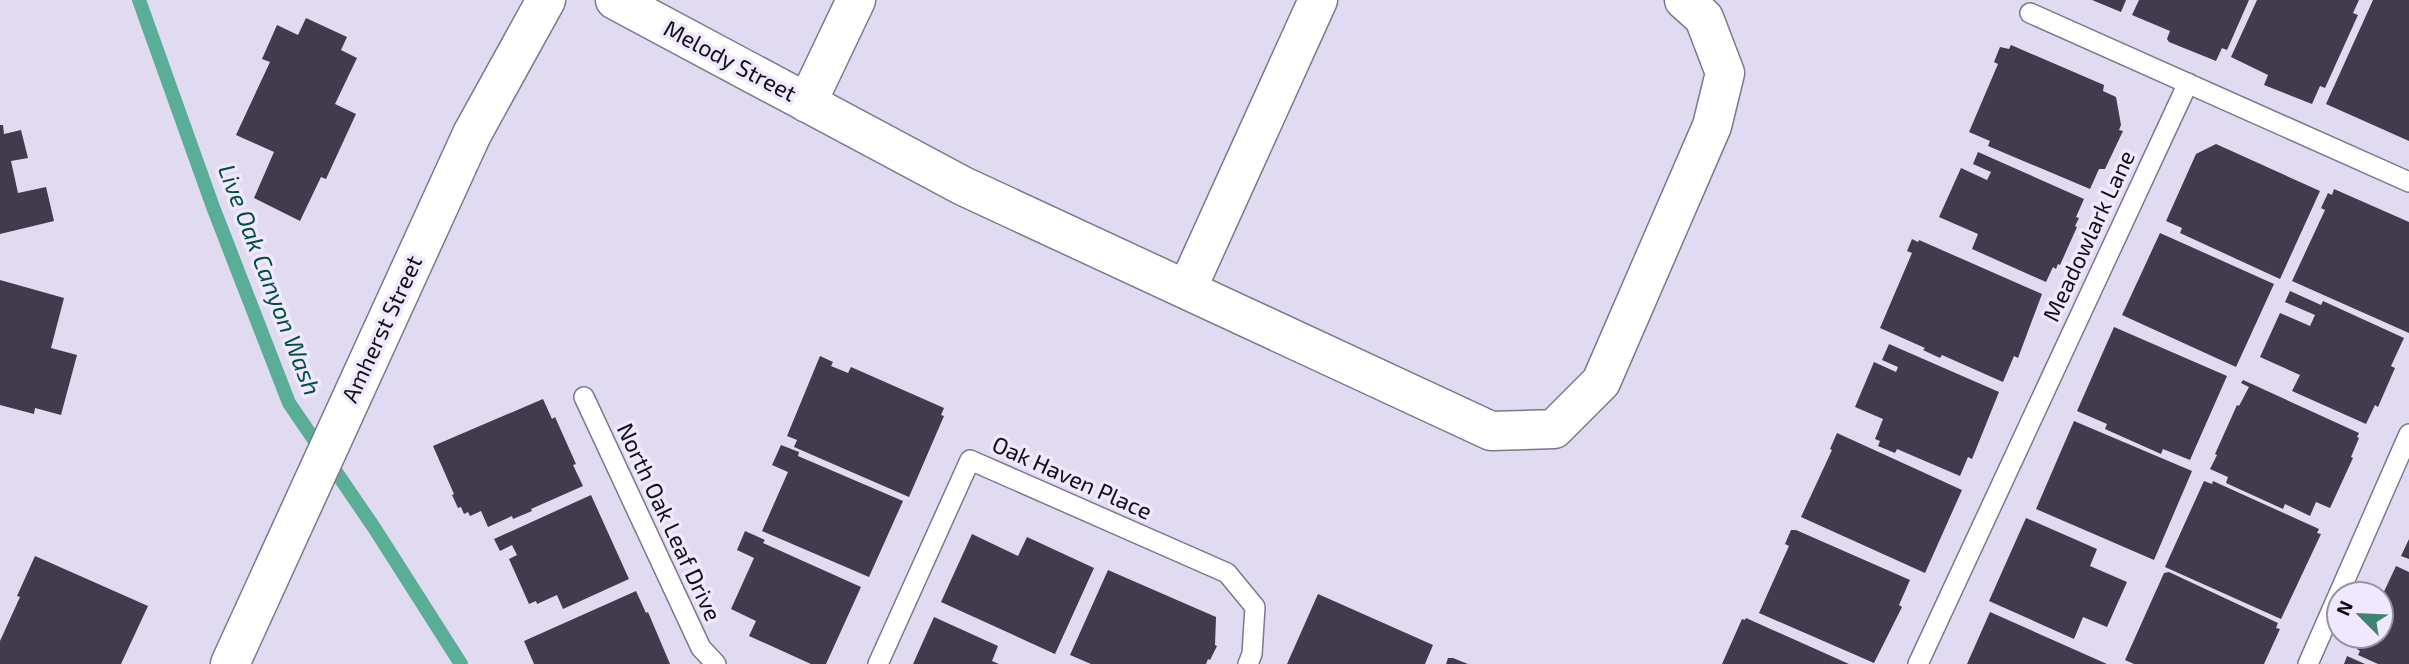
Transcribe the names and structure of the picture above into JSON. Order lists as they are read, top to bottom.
{
  "streets": {
    "street": ["Melody Street", "Amherst Street"],
    "lane": ["Meadowlark Lane", "Oak Haven Place", "North Oak Leaf Drive"]
  },
  "water": ["Live Oak Canyon Wash"],
  "north": "top left"
}
